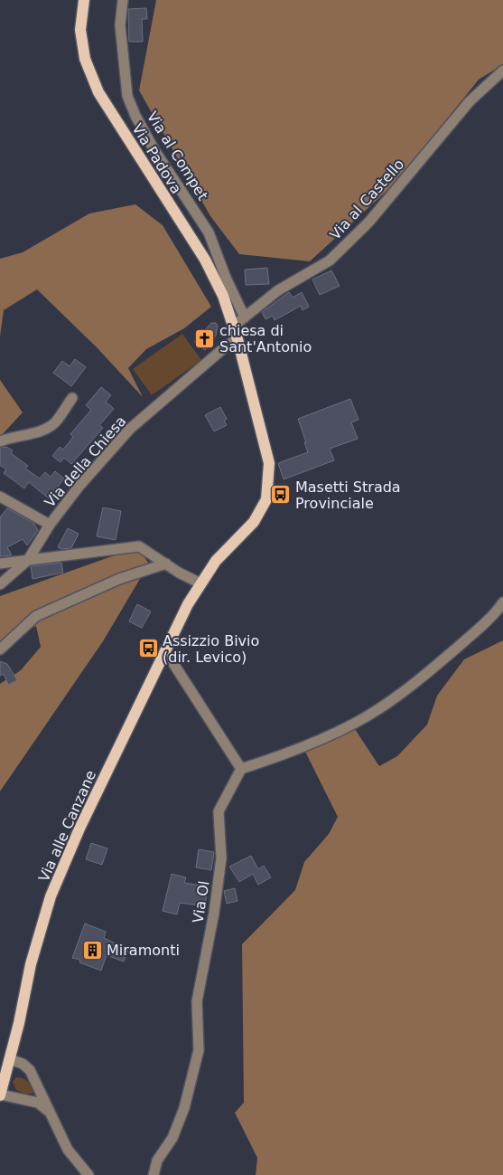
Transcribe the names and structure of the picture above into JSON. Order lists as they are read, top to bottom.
{
  "streets": {
    "main road": ["Via Padova", "Via alle Canzane"],
    "street": [
      "Via al Compet",
      "Via al Castello",
      "Via della Chiesa",
      "Via Ol"
    ]
  },
  "crossings": [
    ["Via al Compet", "Via al Castello"],
    ["Via Padova", "Via al Castello"],
    ["Via Padova", "Via della Chiesa"],
    ["Via Padova", "Via alle Canzane"],
    ["Via della Chiesa", "Via alle Canzane"]
  ],
  "places": {
    "church": ["chiesa di Sant'Antonio"],
    "bus stop": ["Masetti Strada Provinciale", "Assizzio Bivio (dir. Levico)"],
    "building": ["Miramonti"]
  }
}
